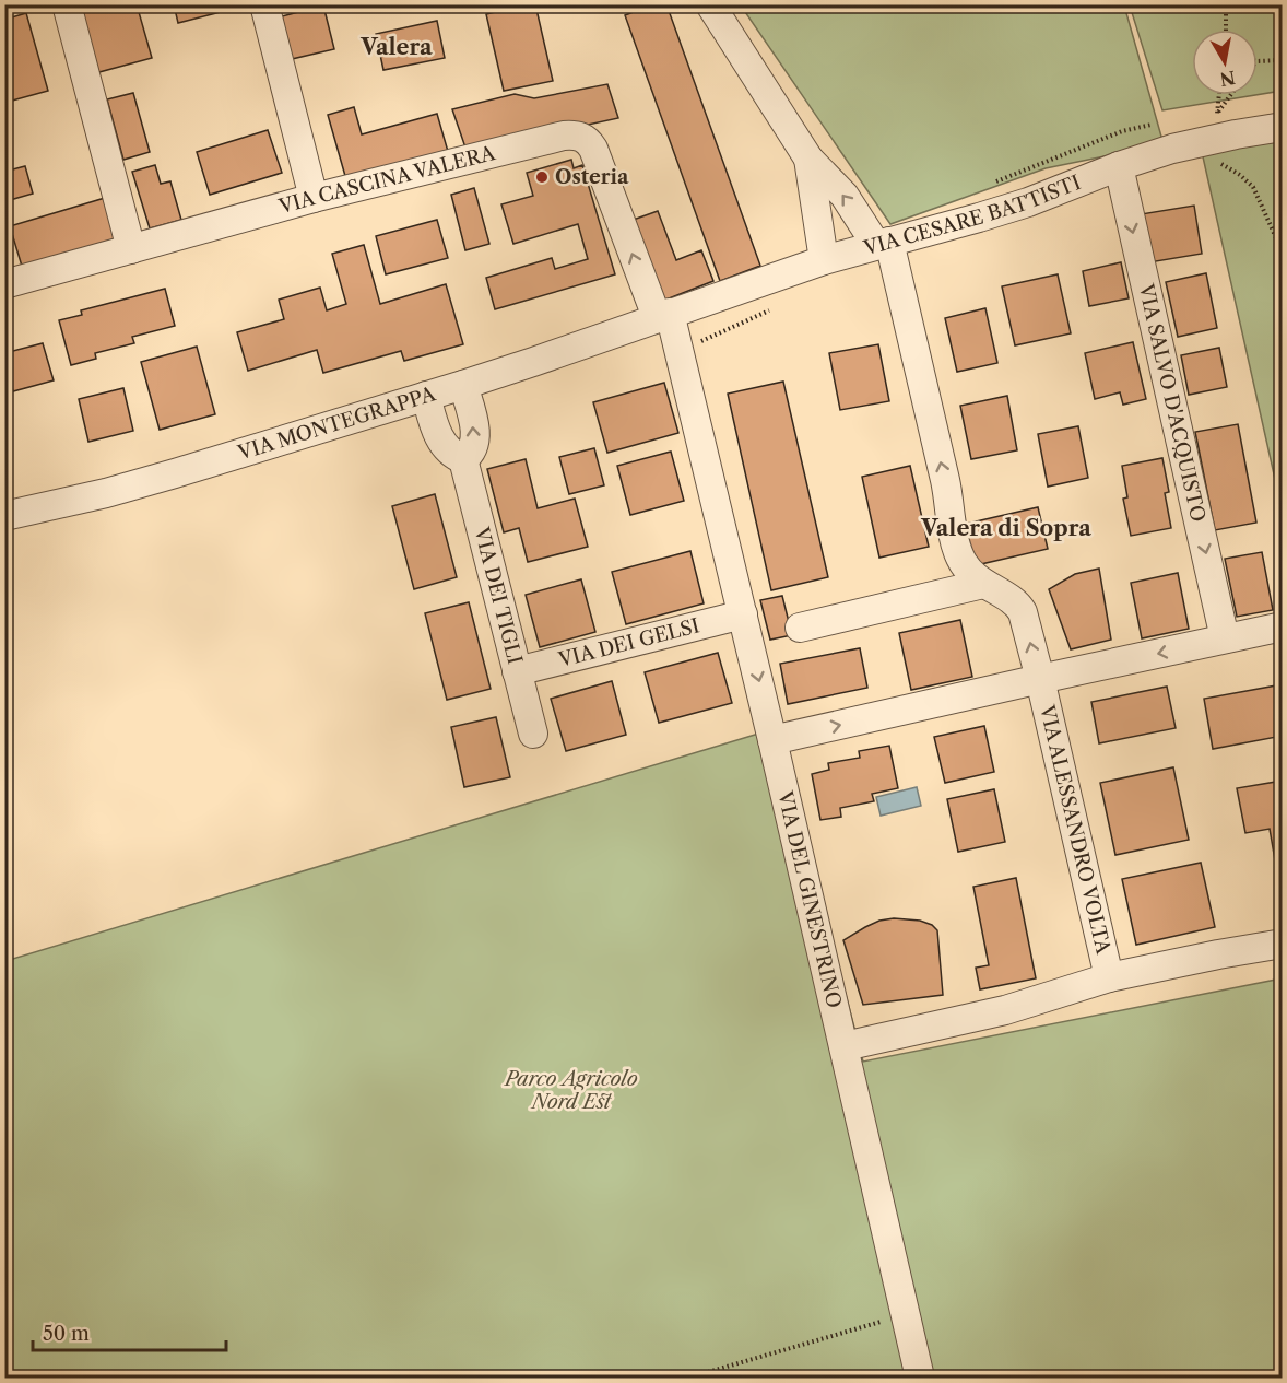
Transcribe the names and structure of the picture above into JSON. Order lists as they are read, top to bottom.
{
  "streets": {
    "street": [
      "VIA CASCINA VALERA",
      "VIA CESARE BATTISTI",
      "VIA SALVO D'ACQUISTO",
      "VIA MONTEGRAPPA",
      "VIA DEI TIGLI",
      "VIA DEI GELSI",
      "VIA ALESSANDRO VOLTA",
      "VIA DEL GINESTRINO"
    ]
  },
  "crossings": [
    ["VIA CASCINA VALERA", "VIA CESARE BATTISTI"],
    ["VIA CASCINA VALERA", "VIA MONTEGRAPPA"],
    ["VIA CASCINA VALERA", "VIA DEL GINESTRINO"],
    ["VIA CESARE BATTISTI", "VIA SALVO D'ACQUISTO"],
    ["VIA CESARE BATTISTI", "VIA MONTEGRAPPA"],
    ["VIA CESARE BATTISTI", "VIA ALESSANDRO VOLTA"],
    ["VIA CESARE BATTISTI", "VIA DEL GINESTRINO"],
    ["VIA SALVO D'ACQUISTO", "VIA ALESSANDRO VOLTA"],
    ["VIA MONTEGRAPPA", "VIA DEL GINESTRINO"],
    ["VIA DEI TIGLI", "VIA DEI GELSI"],
    ["VIA DEI GELSI", "VIA DEL GINESTRINO"],
    ["VIA ALESSANDRO VOLTA", "VIA DEL GINESTRINO"]
  ],
  "one_way": ["VIA SALVO D'ACQUISTO"],
  "districts": ["Valera", "Valera di Sopra"],
  "parks": ["Parco Agricolo Nord Est"],
  "places": ["Osteria"],
  "scale_bar": "50 m",
  "north": "bottom"
}
